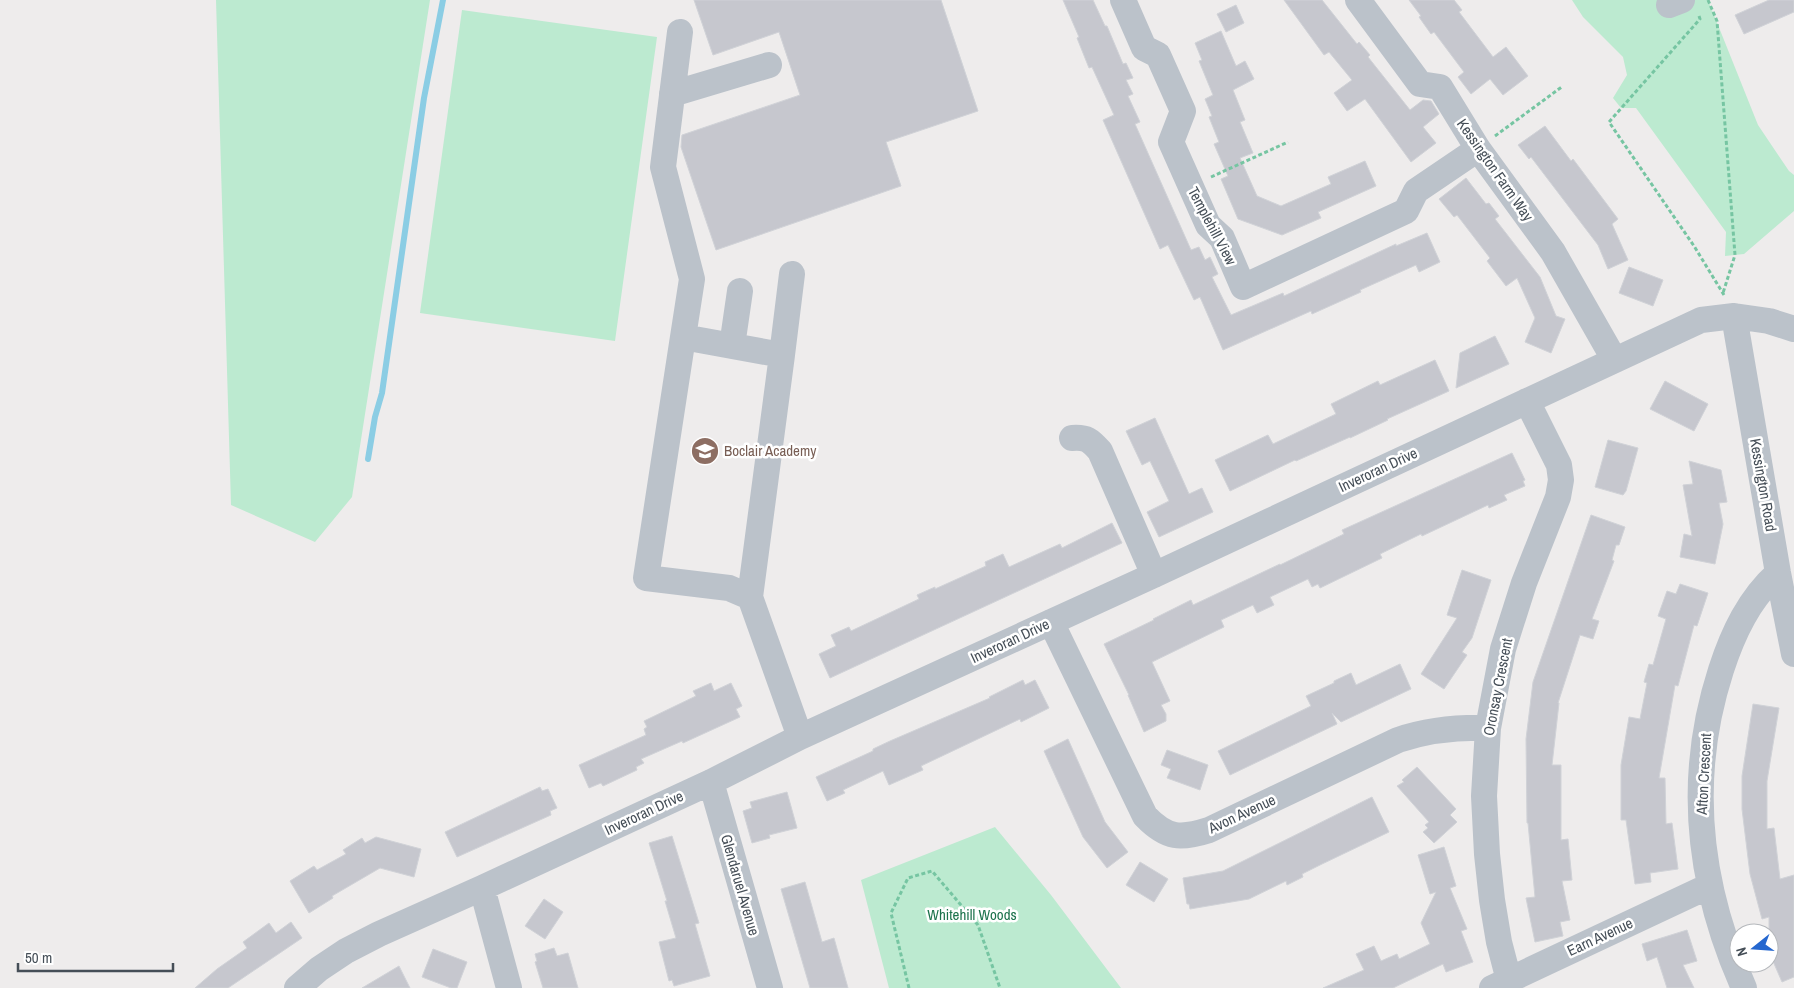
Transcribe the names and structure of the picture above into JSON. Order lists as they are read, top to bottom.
{
  "streets": {
    "street": [
      "Kessington Farm Way",
      "Templehill View",
      "Inveroran Drive",
      "Kessington Road",
      "Oronsay Crescent",
      "Afton Crescent",
      "Avon Avenue",
      "Glendaruel Avenue",
      "Earn Avenue"
    ]
  },
  "crossings": [
    ["Kessington Farm Way", "Templehill View"],
    ["Kessington Farm Way", "Inveroran Drive"],
    ["Inveroran Drive", "Kessington Road"],
    ["Inveroran Drive", "Oronsay Crescent"],
    ["Inveroran Drive", "Avon Avenue"],
    ["Inveroran Drive", "Glendaruel Avenue"],
    ["Kessington Road", "Afton Crescent"],
    ["Oronsay Crescent", "Avon Avenue"],
    ["Oronsay Crescent", "Earn Avenue"],
    ["Afton Crescent", "Earn Avenue"]
  ],
  "parks": ["Whitehill Woods"],
  "places": {
    "school or university": ["Boclair Academy"]
  },
  "scale_bar": "50 m",
  "north": "left"
}
